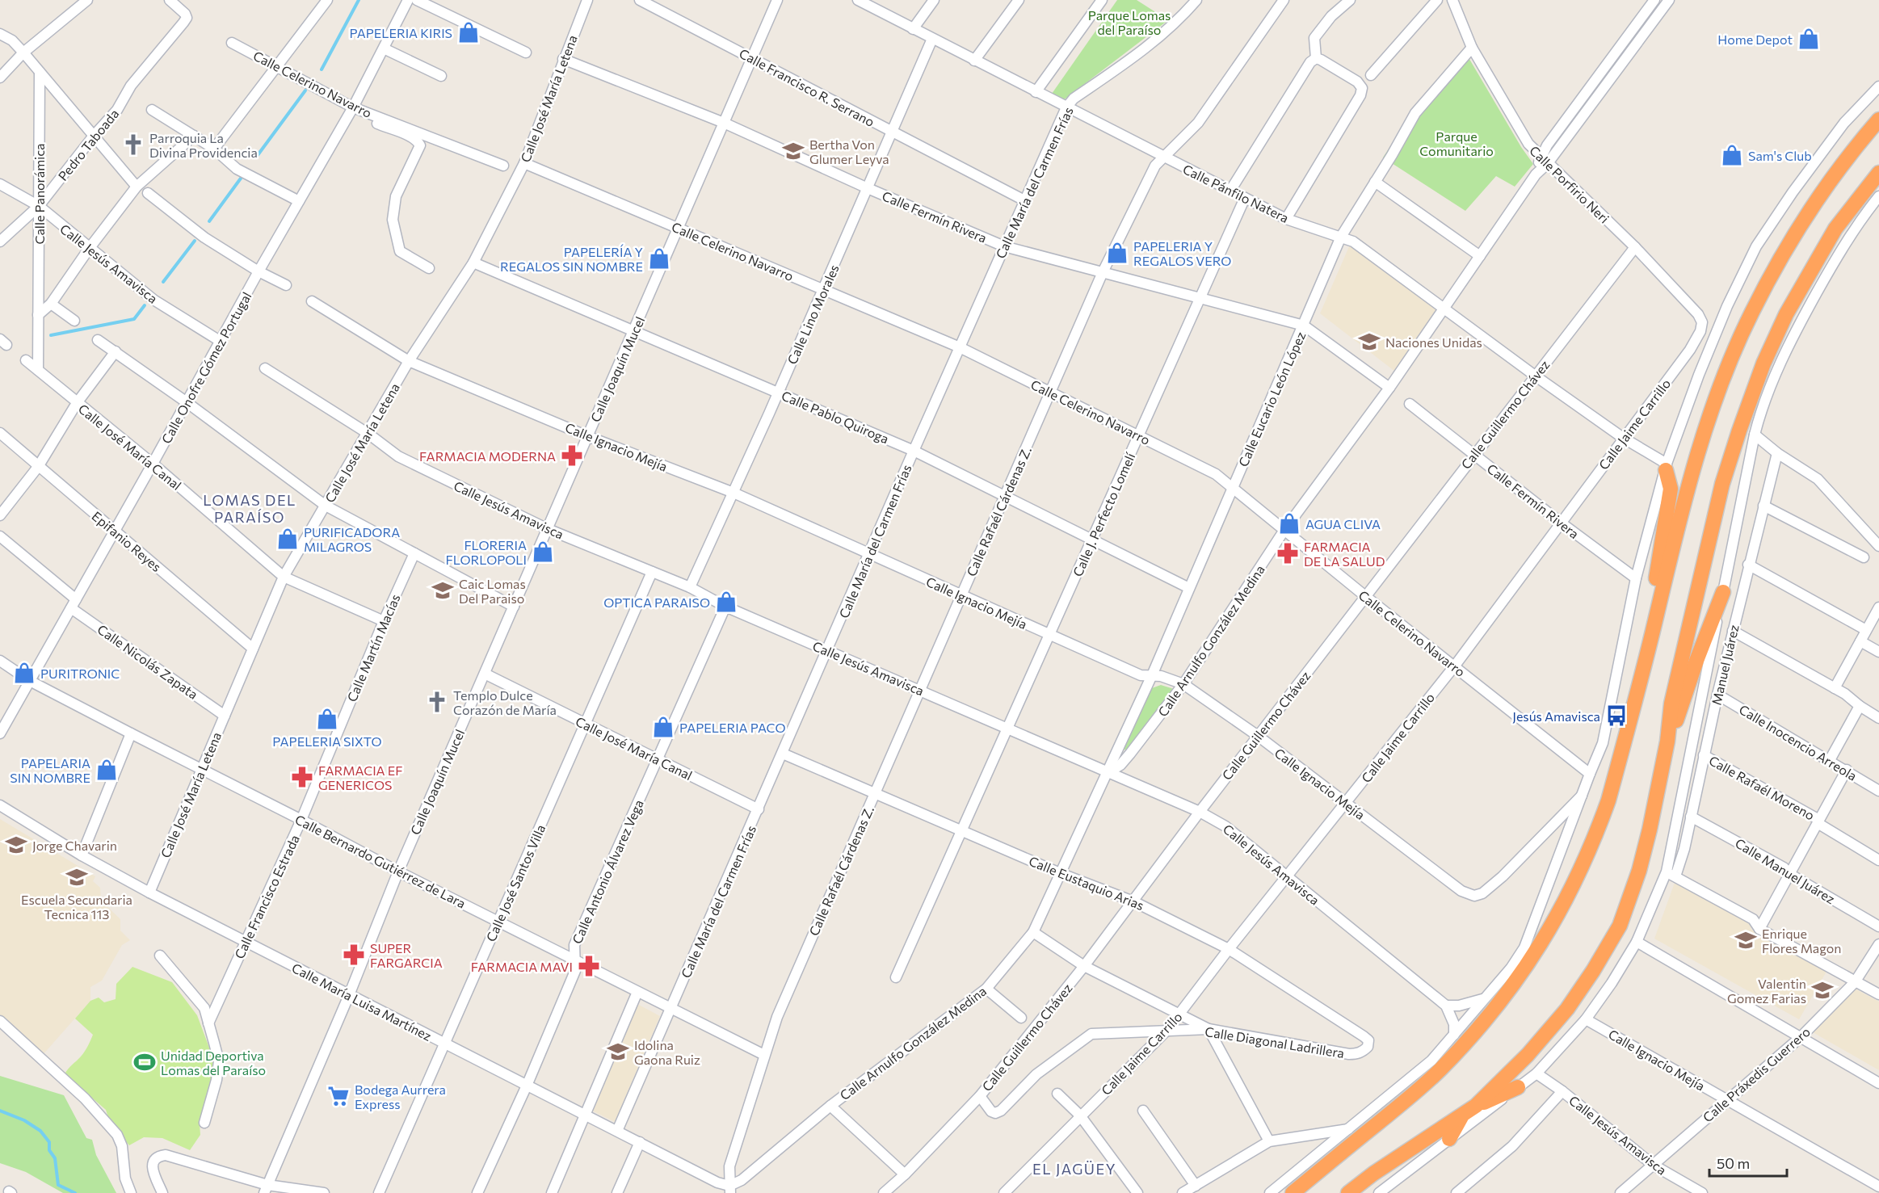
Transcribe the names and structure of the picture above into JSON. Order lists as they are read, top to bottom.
{
  "streets": {
    "street": [
      "Calle Celerino Navarro",
      "Calle Francisco R. Serrano",
      "Calle José María Letena",
      "Pedro Taboada",
      "Calle María del Carmen Frías",
      "Calle Porfirio Neri",
      "Calle Pánfilo Natera",
      "Calle Panorámica",
      "Calle Fermín Rivera",
      "Calle Jesús Amavisca",
      "Calle Lino Morales",
      "Calle Onofre Gómez Portugal",
      "Calle Joaquín Mucel",
      "Calle Eucario León López",
      "Calle Guillermo Chávez",
      "Calle Pablo Quiroga",
      "Calle Jaime Carrillo",
      "Calle José María Canal",
      "Calle Ignacio Mejía",
      "Calle Rafaél Cárdenas Z.",
      "Calle J. Perfecto Lomelí",
      "Epifanio Reyes",
      "Calle Arnulfo González Medina",
      "Calle Martín Macías",
      "Calle Nicolás Zapata",
      "Manuel Juárez",
      "Calle Inocencio Arreola",
      "Calle Rafaél Moreno",
      "Calle Bernardo Gutiérrez de Lara",
      "Calle Manuel Juárez",
      "Calle Antonio Álvarez Vega",
      "Calle José Santos Villa",
      "Calle Eustaquio Arias",
      "Calle Francisco Estrada",
      "Calle María Luisa Martínez",
      "Calle Diagonal Ladrillera",
      "Calle Práxedis Guerrero"
    ]
  },
  "crossings": [
    ["Calle Celerino Navarro", "Calle José María Letena"],
    ["Calle Celerino Navarro", "Calle María del Carmen Frías"],
    ["Calle Celerino Navarro", "Calle Lino Morales"],
    ["Calle Celerino Navarro", "Calle Onofre Gómez Portugal"],
    ["Calle Celerino Navarro", "Calle Joaquín Mucel"],
    ["Calle Celerino Navarro", "Calle Eucario León López"],
    ["Calle Celerino Navarro", "Calle Guillermo Chávez"],
    ["Calle Celerino Navarro", "Calle Jaime Carrillo"],
    ["Calle Celerino Navarro", "Calle Rafaél Cárdenas Z."],
    ["Calle Celerino Navarro", "Calle J. Perfecto Lomelí"],
    ["Calle Celerino Navarro", "Calle Arnulfo González Medina"],
    ["Calle Francisco R. Serrano", "Calle María del Carmen Frías"],
    ["Calle Francisco R. Serrano", "Calle Lino Morales"],
    ["Calle Francisco R. Serrano", "Calle Joaquín Mucel"],
    ["Calle José María Letena", "Calle Fermín Rivera"],
    ["Calle José María Letena", "Calle Jesús Amavisca"],
    ["Calle José María Letena", "Calle Pablo Quiroga"],
    ["Calle José María Letena", "Calle José María Canal"],
    ["Calle José María Letena", "Calle Ignacio Mejía"],
    ["Calle José María Letena", "Epifanio Reyes"],
    ["Calle José María Letena", "Calle Nicolás Zapata"],
    ["Calle José María Letena", "Calle Bernardo Gutiérrez de Lara"],
    ["Calle José María Letena", "Calle María Luisa Martínez"],
    ["Pedro Taboada", "Calle Panorámica"],
    ["Pedro Taboada", "Calle Jesús Amavisca"],
    ["Calle María del Carmen Frías", "Calle Pánfilo Natera"],
    ["Calle María del Carmen Frías", "Calle Fermín Rivera"],
    ["Calle María del Carmen Frías", "Calle Jesús Amavisca"],
    ["Calle María del Carmen Frías", "Calle Pablo Quiroga"],
    ["Calle María del Carmen Frías", "Calle José María Canal"],
    ["Calle María del Carmen Frías", "Calle Ignacio Mejía"],
    ["Calle María del Carmen Frías", "Calle Bernardo Gutiérrez de Lara"],
    ["Calle María del Carmen Frías", "Calle Eustaquio Arias"],
    ["Calle María del Carmen Frías", "Calle María Luisa Martínez"],
    ["Calle Porfirio Neri", "Calle Eucario León López"],
    ["Calle Porfirio Neri", "Calle Guillermo Chávez"],
    ["Calle Porfirio Neri", "Calle Jaime Carrillo"],
    ["Calle Porfirio Neri", "Calle Arnulfo González Medina"],
    ["Calle Pánfilo Natera", "Calle Lino Morales"],
    ["Calle Pánfilo Natera", "Calle Eucario León López"],
    ["Calle Pánfilo Natera", "Calle Guillermo Chávez"],
    ["Calle Pánfilo Natera", "Calle Jaime Carrillo"],
    ["Calle Pánfilo Natera", "Calle Rafaél Cárdenas Z."],
    ["Calle Pánfilo Natera", "Calle J. Perfecto Lomelí"],
    ["Calle Pánfilo Natera", "Calle Arnulfo González Medina"],
    ["Calle Panorámica", "Calle Jesús Amavisca"],
    ["Calle Panorámica", "Calle José María Canal"],
    ["Calle Fermín Rivera", "Calle Lino Morales"],
    ["Calle Fermín Rivera", "Calle Joaquín Mucel"],
    ["Calle Fermín Rivera", "Calle Eucario León López"],
    ["Calle Fermín Rivera", "Calle Guillermo Chávez"],
    ["Calle Fermín Rivera", "Calle Jaime Carrillo"],
    ["Calle Fermín Rivera", "Calle Rafaél Cárdenas Z."],
    ["Calle Fermín Rivera", "Calle J. Perfecto Lomelí"],
    ["Calle Fermín Rivera", "Calle Arnulfo González Medina"],
    ["Calle Jesús Amavisca", "Calle Lino Morales"],
    ["Calle Jesús Amavisca", "Calle Onofre Gómez Portugal"],
    ["Calle Jesús Amavisca", "Calle Joaquín Mucel"],
    ["Calle Jesús Amavisca", "Calle Eucario León López"],
    ["Calle Jesús Amavisca", "Calle Guillermo Chávez"],
    ["Calle Jesús Amavisca", "Calle Jaime Carrillo"],
    ["Calle Jesús Amavisca", "Calle Rafaél Cárdenas Z."],
    ["Calle Jesús Amavisca", "Calle J. Perfecto Lomelí"],
    ["Calle Jesús Amavisca", "Calle Arnulfo González Medina"],
    ["Calle Jesús Amavisca", "Calle Antonio Álvarez Vega"],
    ["Calle Jesús Amavisca", "Calle José Santos Villa"],
    ["Calle Jesús Amavisca", "Calle Práxedis Guerrero"],
    ["Calle Lino Morales", "Calle Pablo Quiroga"],
    ["Calle Lino Morales", "Calle Ignacio Mejía"],
    ["Calle Onofre Gómez Portugal", "Calle José María Canal"],
    ["Calle Onofre Gómez Portugal", "Epifanio Reyes"],
    ["Calle Onofre Gómez Portugal", "Calle Nicolás Zapata"],
    ["Calle Onofre Gómez Portugal", "Calle Bernardo Gutiérrez de Lara"],
    ["Calle Joaquín Mucel", "Calle Pablo Quiroga"],
    ["Calle Joaquín Mucel", "Calle José María Canal"],
    ["Calle Joaquín Mucel", "Calle Ignacio Mejía"],
    ["Calle Joaquín Mucel", "Calle Bernardo Gutiérrez de Lara"],
    ["Calle Joaquín Mucel", "Calle María Luisa Martínez"],
    ["Calle Eucario León López", "Calle Pablo Quiroga"],
    ["Calle Eucario León López", "Calle Ignacio Mejía"],
    ["Calle Eucario León López", "Calle Arnulfo González Medina"],
    ["Calle Guillermo Chávez", "Calle Ignacio Mejía"],
    ["Calle Guillermo Chávez", "Calle Eustaquio Arias"],
    ["Calle Guillermo Chávez", "Calle Diagonal Ladrillera"],
    ["Calle Pablo Quiroga", "Calle Rafaél Cárdenas Z."],
    ["Calle Pablo Quiroga", "Calle J. Perfecto Lomelí"],
    ["Calle Jaime Carrillo", "Calle Ignacio Mejía"],
    ["Calle Jaime Carrillo", "Calle Eustaquio Arias"],
    ["Calle Jaime Carrillo", "Calle Diagonal Ladrillera"],
    ["Calle José María Canal", "Calle Martín Macías"],
    ["Calle José María Canal", "Calle Antonio Álvarez Vega"],
    ["Calle José María Canal", "Calle José Santos Villa"],
    ["Calle Ignacio Mejía", "Calle Rafaél Cárdenas Z."],
    ["Calle Ignacio Mejía", "Calle J. Perfecto Lomelí"],
    ["Calle Ignacio Mejía", "Calle Arnulfo González Medina"],
    ["Calle Ignacio Mejía", "Calle Práxedis Guerrero"],
    ["Calle Rafaél Cárdenas Z.", "Calle Arnulfo González Medina"],
    ["Calle Rafaél Cárdenas Z.", "Calle Bernardo Gutiérrez de Lara"],
    ["Calle Rafaél Cárdenas Z.", "Calle Eustaquio Arias"],
    ["Calle Rafaél Cárdenas Z.", "Calle María Luisa Martínez"],
    ["Calle J. Perfecto Lomelí", "Calle Eustaquio Arias"],
    ["Calle Arnulfo González Medina", "Calle Eustaquio Arias"],
    ["Calle Arnulfo González Medina", "Calle María Luisa Martínez"],
    ["Calle Martín Macías", "Calle Francisco Estrada"],
    ["Manuel Juárez", "Calle Inocencio Arreola"],
    ["Manuel Juárez", "Calle Rafaél Moreno"],
    ["Manuel Juárez", "Calle Manuel Juárez"],
    ["Calle Bernardo Gutiérrez de Lara", "Calle Antonio Álvarez Vega"],
    ["Calle Bernardo Gutiérrez de Lara", "Calle José Santos Villa"],
    ["Calle Bernardo Gutiérrez de Lara", "Calle Francisco Estrada"],
    ["Calle Antonio Álvarez Vega", "Calle María Luisa Martínez"],
    ["Calle José Santos Villa", "Calle María Luisa Martínez"],
    ["Calle Eustaquio Arias", "Calle Diagonal Ladrillera"],
    ["Calle Francisco Estrada", "Calle María Luisa Martínez"]
  ],
  "districts": ["LOMAS DEL PARAÍSO", "EL JAGÜEY"],
  "parks": ["Parque Lomas del Paraíso", "Parque Comunitario"],
  "places": {
    "shop": [
      "PAPELERIA KIRIS",
      "Home Depot",
      "Sam's Club",
      "PAPELERIA Y REGALOS VERO",
      "PAPELERÍA Y REGALOS SIN NOMBRE",
      "AGUA CLIVA",
      "PURIFICADORA MILAGROS",
      "FLORERIA FLORLOPOLI",
      "OPTICA PARAISO",
      "PURITRONIC",
      "PAPELERIA SIXTO",
      "PAPELERIA PACO",
      "PAPELARIA SIN NOMBRE"
    ],
    "church": ["Parroquia La Divina Providencia", "Templo Dulce Corazón de María"],
    "school or university": [
      "Bertha Von Glumer Leyva",
      "Naciones Unidas",
      "Caic Lomas Del Paraiso",
      "Jorge Chavarin",
      "Escuela Secundaria Tecnica 113",
      "Enrique Flores Magon",
      "Valentin Gomez Farias",
      "Idolina Gaona Ruiz"
    ],
    "pharmacy": [
      "FARMACIA MODERNA",
      "FARMACIA DE LA SALUD",
      "FARMACIA EF GENERICOS",
      "SUPER FARGARCIA",
      "FARMACIA MAVI"
    ],
    "bus stop": ["Jesús Amavisca"],
    "sports": ["Unidad Deportiva Lomas del Paraíso"],
    "supermarket": ["Bodega Aurrera Express"]
  },
  "scale_bar": "50 m"
}
